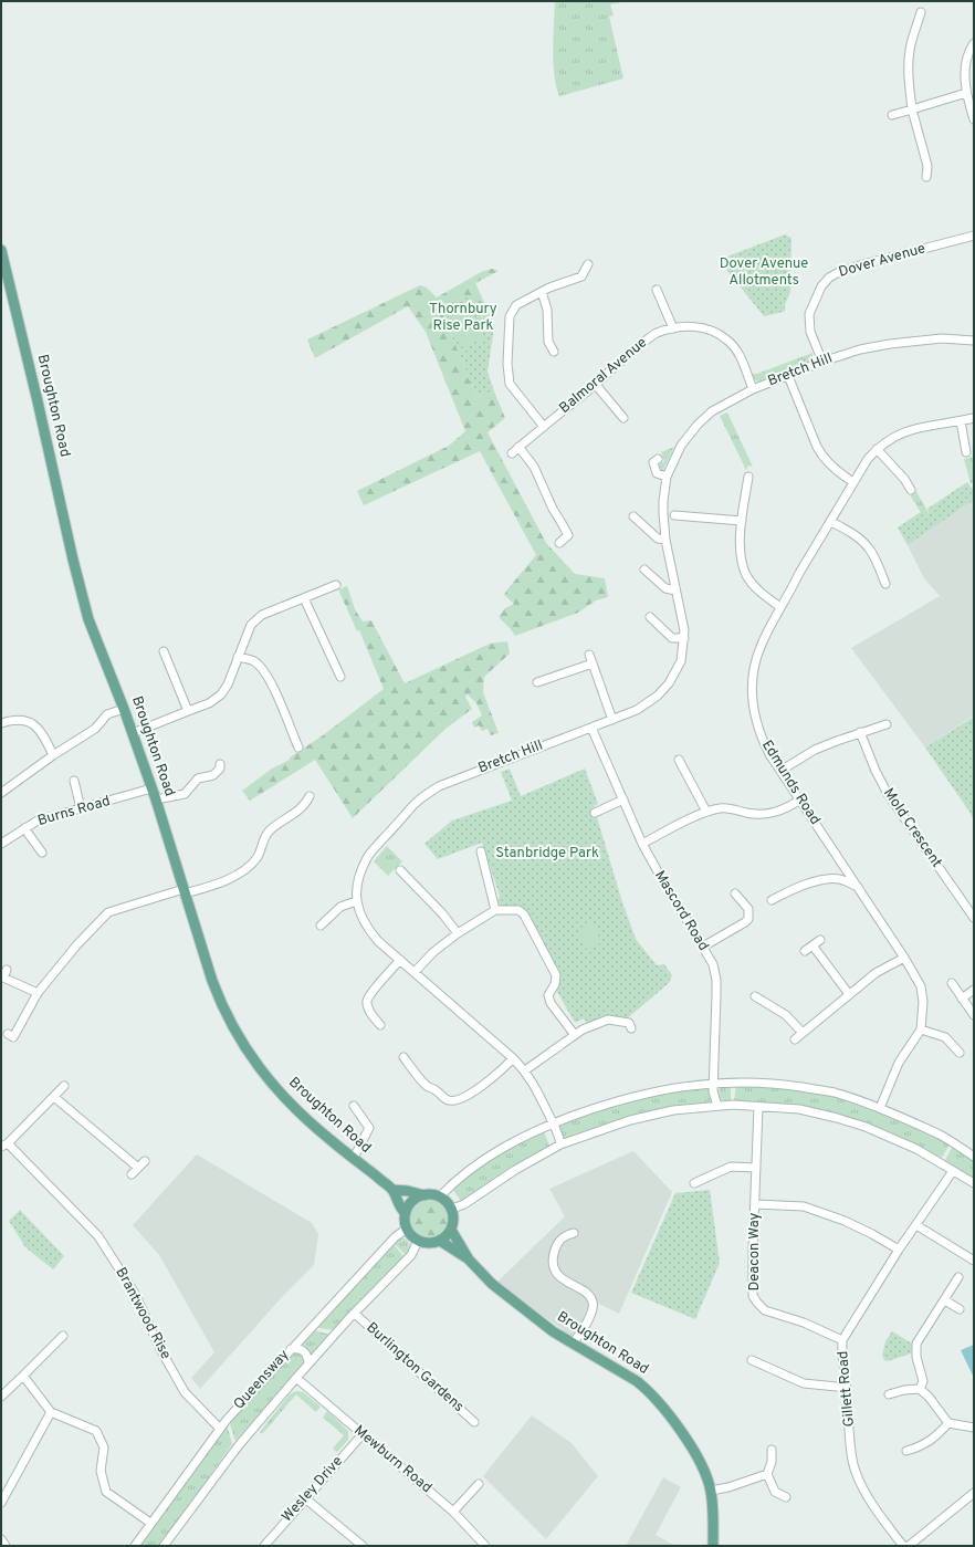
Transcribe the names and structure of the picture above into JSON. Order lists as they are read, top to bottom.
{
  "streets": {
    "main road": ["Broughton Road"],
    "street": [
      "Dover Avenue",
      "Bretch Hill",
      "Balmoral Avenue",
      "Edmunds Road",
      "Burns Road",
      "Mold Crescent",
      "Mascord Road",
      "Deacon Way",
      "Brantwood Rise",
      "Burlington Gardens",
      "Queensway",
      "Gillett Road",
      "Mewburn Road",
      "Wesley Drive"
    ]
  },
  "crossings": [
    ["Dover Avenue", "Bretch Hill"],
    ["Bretch Hill", "Balmoral Avenue"],
    ["Bretch Hill", "Mascord Road"],
    ["Broughton Road", "Burns Road"],
    ["Broughton Road", "Queensway"],
    ["Deacon Way", "Gillett Road"],
    ["Brantwood Rise", "Queensway"],
    ["Burlington Gardens", "Queensway"],
    ["Queensway", "Mewburn Road"],
    ["Mewburn Road", "Wesley Drive"]
  ],
  "parks": ["Dover Avenue Allotments", "Thornbury Rise Park", "Stanbridge Park"]
}
